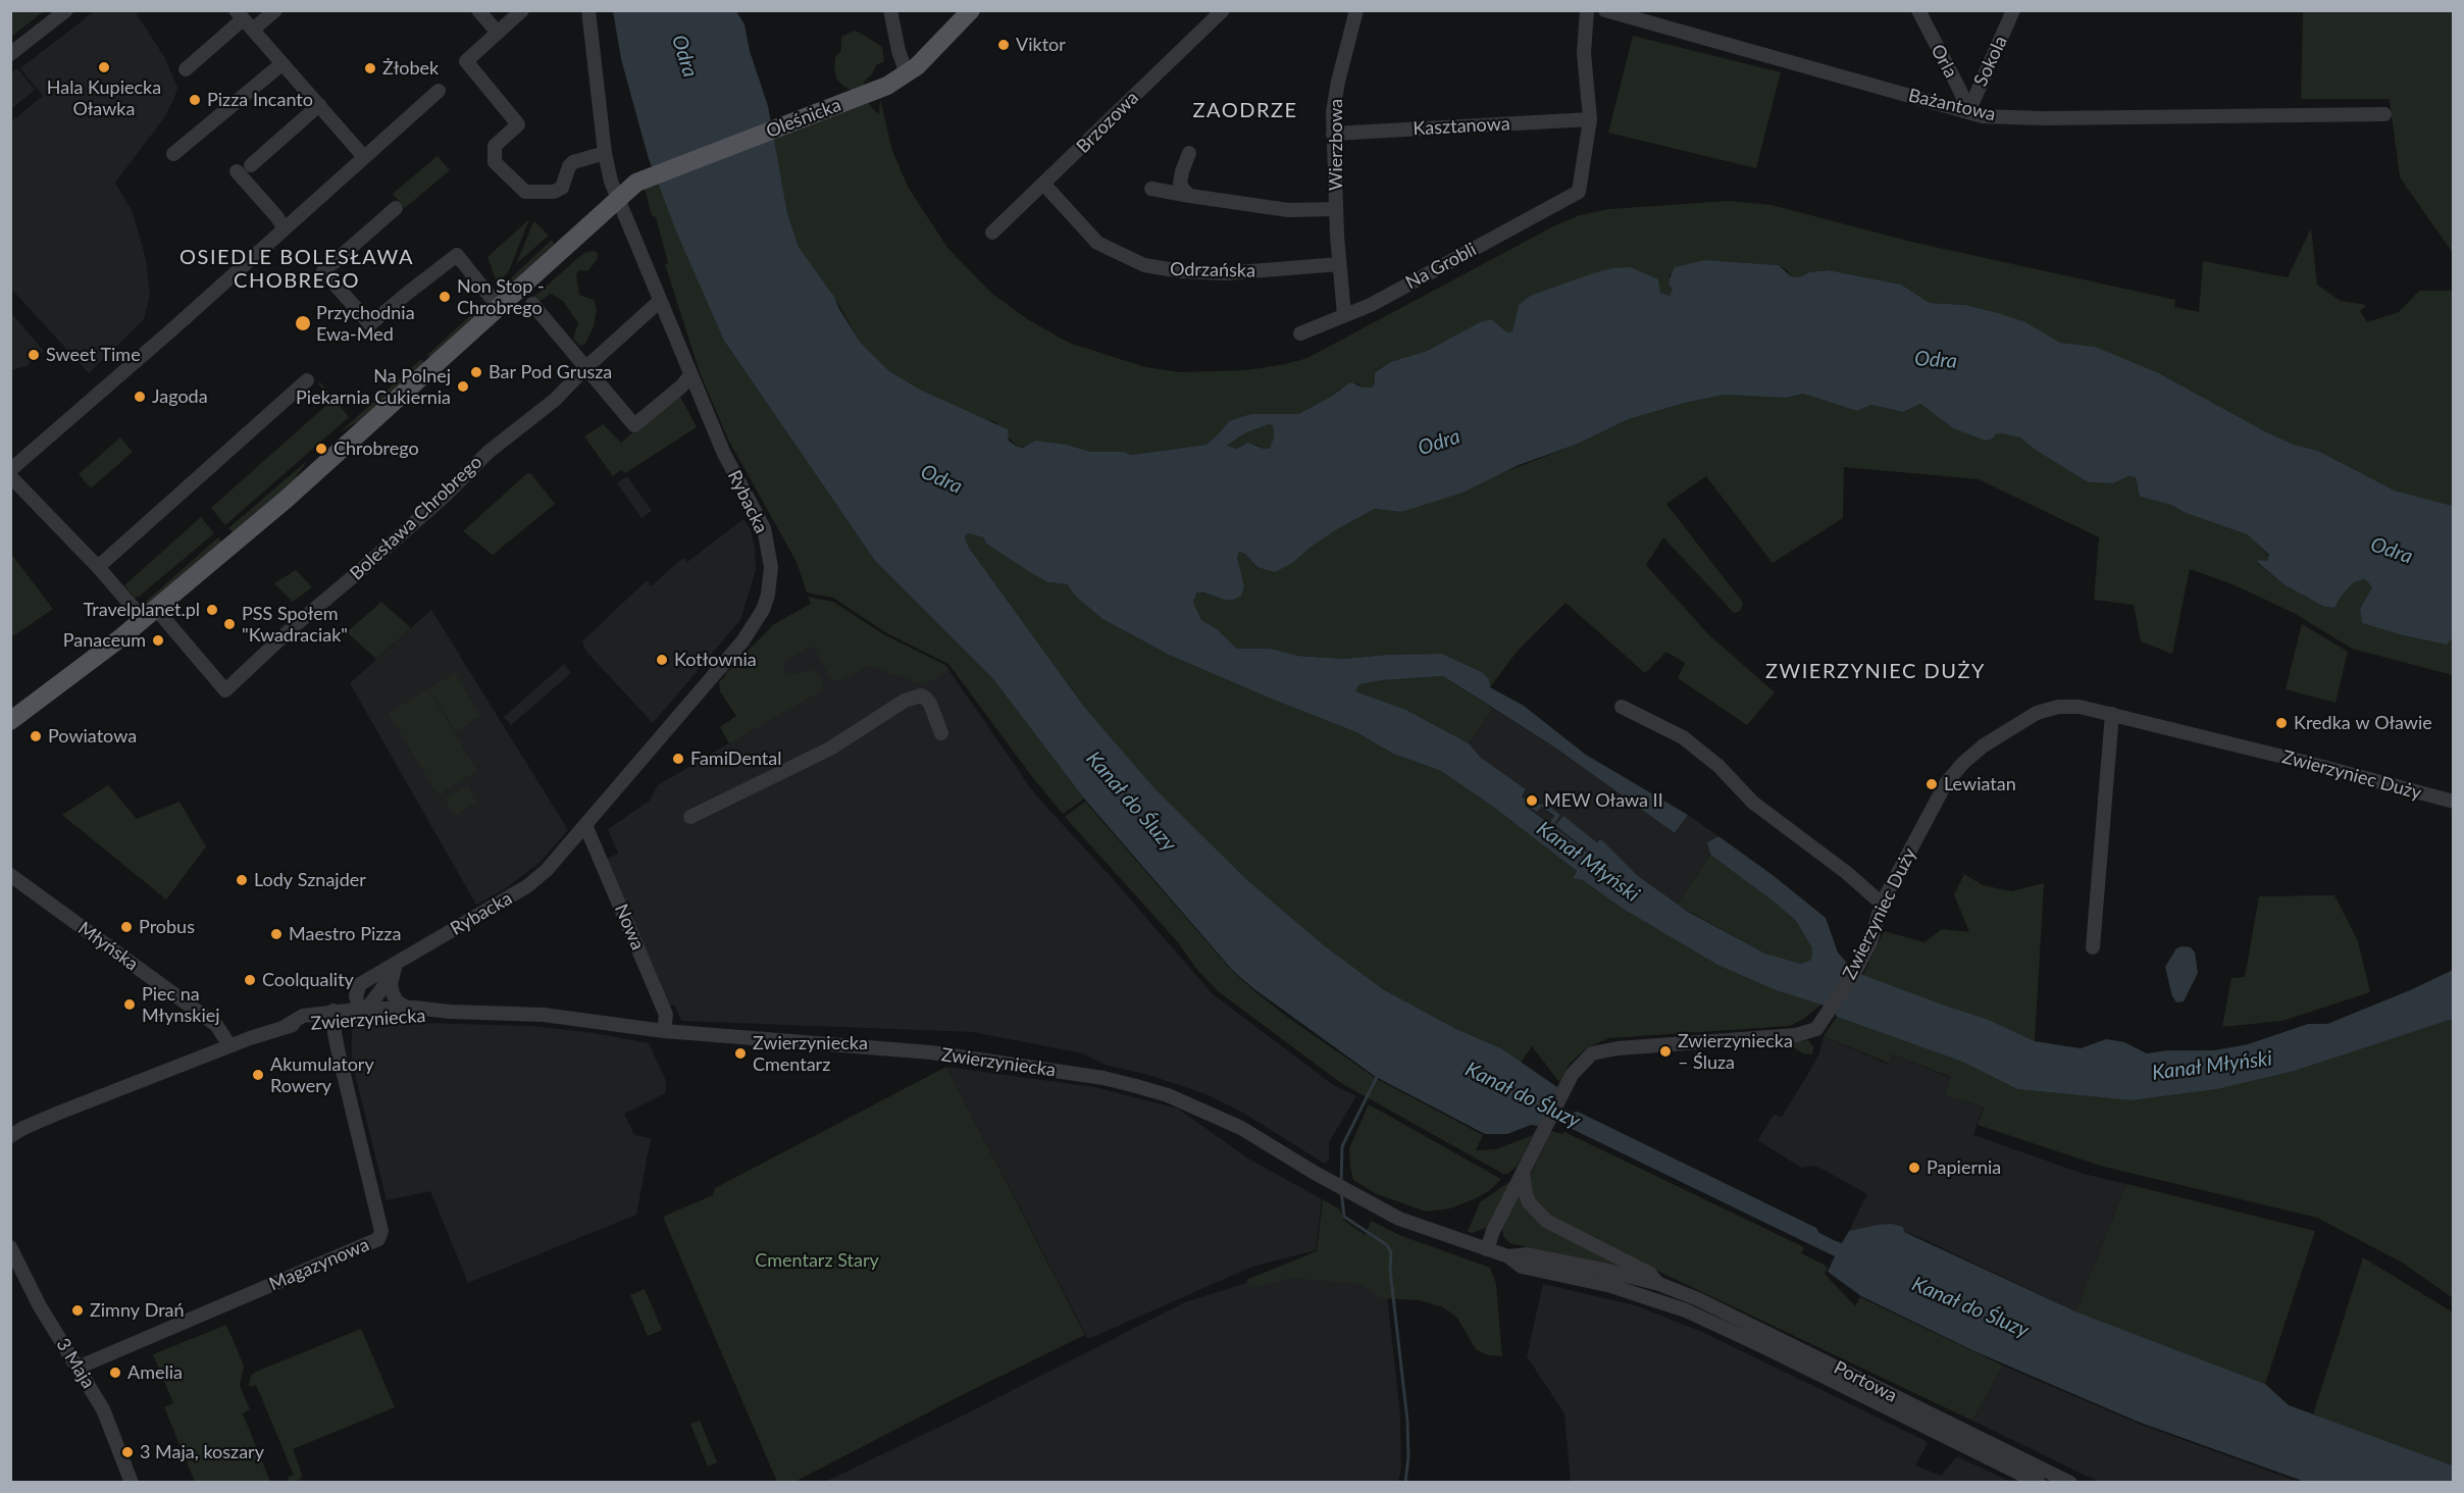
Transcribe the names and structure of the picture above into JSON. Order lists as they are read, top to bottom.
{
  "streets": {
    "main road": ["Oleśnicka"],
    "street": [
      "Orla",
      "Sokola",
      "Bażantowa",
      "Brzozowa",
      "Kasztanowa",
      "Wierzbowa",
      "Na Grobli",
      "Odrzańska",
      "Rybacka",
      "Bolesława Chrobrego",
      "Zwierzyniec Duży",
      "Nowa",
      "Młyńska",
      "Zwierzyniecka",
      "Magazynowa",
      "3 Maja",
      "Portowa"
    ]
  },
  "crossings": [
    ["Orla", "Sokola"],
    ["Orla", "Bażantowa"],
    ["Sokola", "Bażantowa"],
    ["Oleśnicka", "Rybacka"],
    ["Brzozowa", "Odrzańska"],
    ["Kasztanowa", "Wierzbowa"],
    ["Kasztanowa", "Na Grobli"],
    ["Wierzbowa", "Na Grobli"],
    ["Wierzbowa", "Odrzańska"],
    ["Rybacka", "Bolesława Chrobrego"],
    ["Rybacka", "Nowa"],
    ["Rybacka", "Zwierzyniecka"],
    ["Zwierzyniec Duży", "Zwierzyniecka"],
    ["Nowa", "Zwierzyniecka"],
    ["Młyńska", "Zwierzyniecka"],
    ["Zwierzyniecka", "Magazynowa"],
    ["Zwierzyniecka", "Portowa"],
    ["Magazynowa", "3 Maja"]
  ],
  "districts": ["ZAODRZE", "OSIEDLE BOLESŁAWA CHOBREGO", "ZWIERZYNIEC DUŻY"],
  "water": ["Odra", "Kanał do Śluzy", "Kanał Młyński"],
  "parks": ["Cmentarz Stary"],
  "places": [
    "Viktor",
    "Hala Kupiecka Oławka",
    "Żłobek",
    "Pizza Incanto",
    "Non Stop - Chrobrego",
    "Przychodnia Ewa-Med",
    "Sweet Time",
    "Bar Pod Grusza",
    "Na Polnej Piekarnia Cukiernia",
    "Jagoda",
    "Chrobrego",
    "Travelplanet.pl",
    "PSS Społem \"Kwadraciak\"",
    "Panaceum",
    "Kotłownia",
    "Kredka w Oławie",
    "Powiatowa",
    "FamiDental",
    "Lewiatan",
    "MEW Oława II",
    "Lody Sznajder",
    "Probus",
    "Maestro Pizza",
    "Coolquality",
    "Piec na Młynskiej",
    "Zwierzyniecka – Śluza",
    "Zwierzyniecka Cmentarz",
    "Akumulatory Rowery",
    "Papiernia",
    "Zimny Drań",
    "Amelia",
    "3 Maja, koszary"
  ]
}
